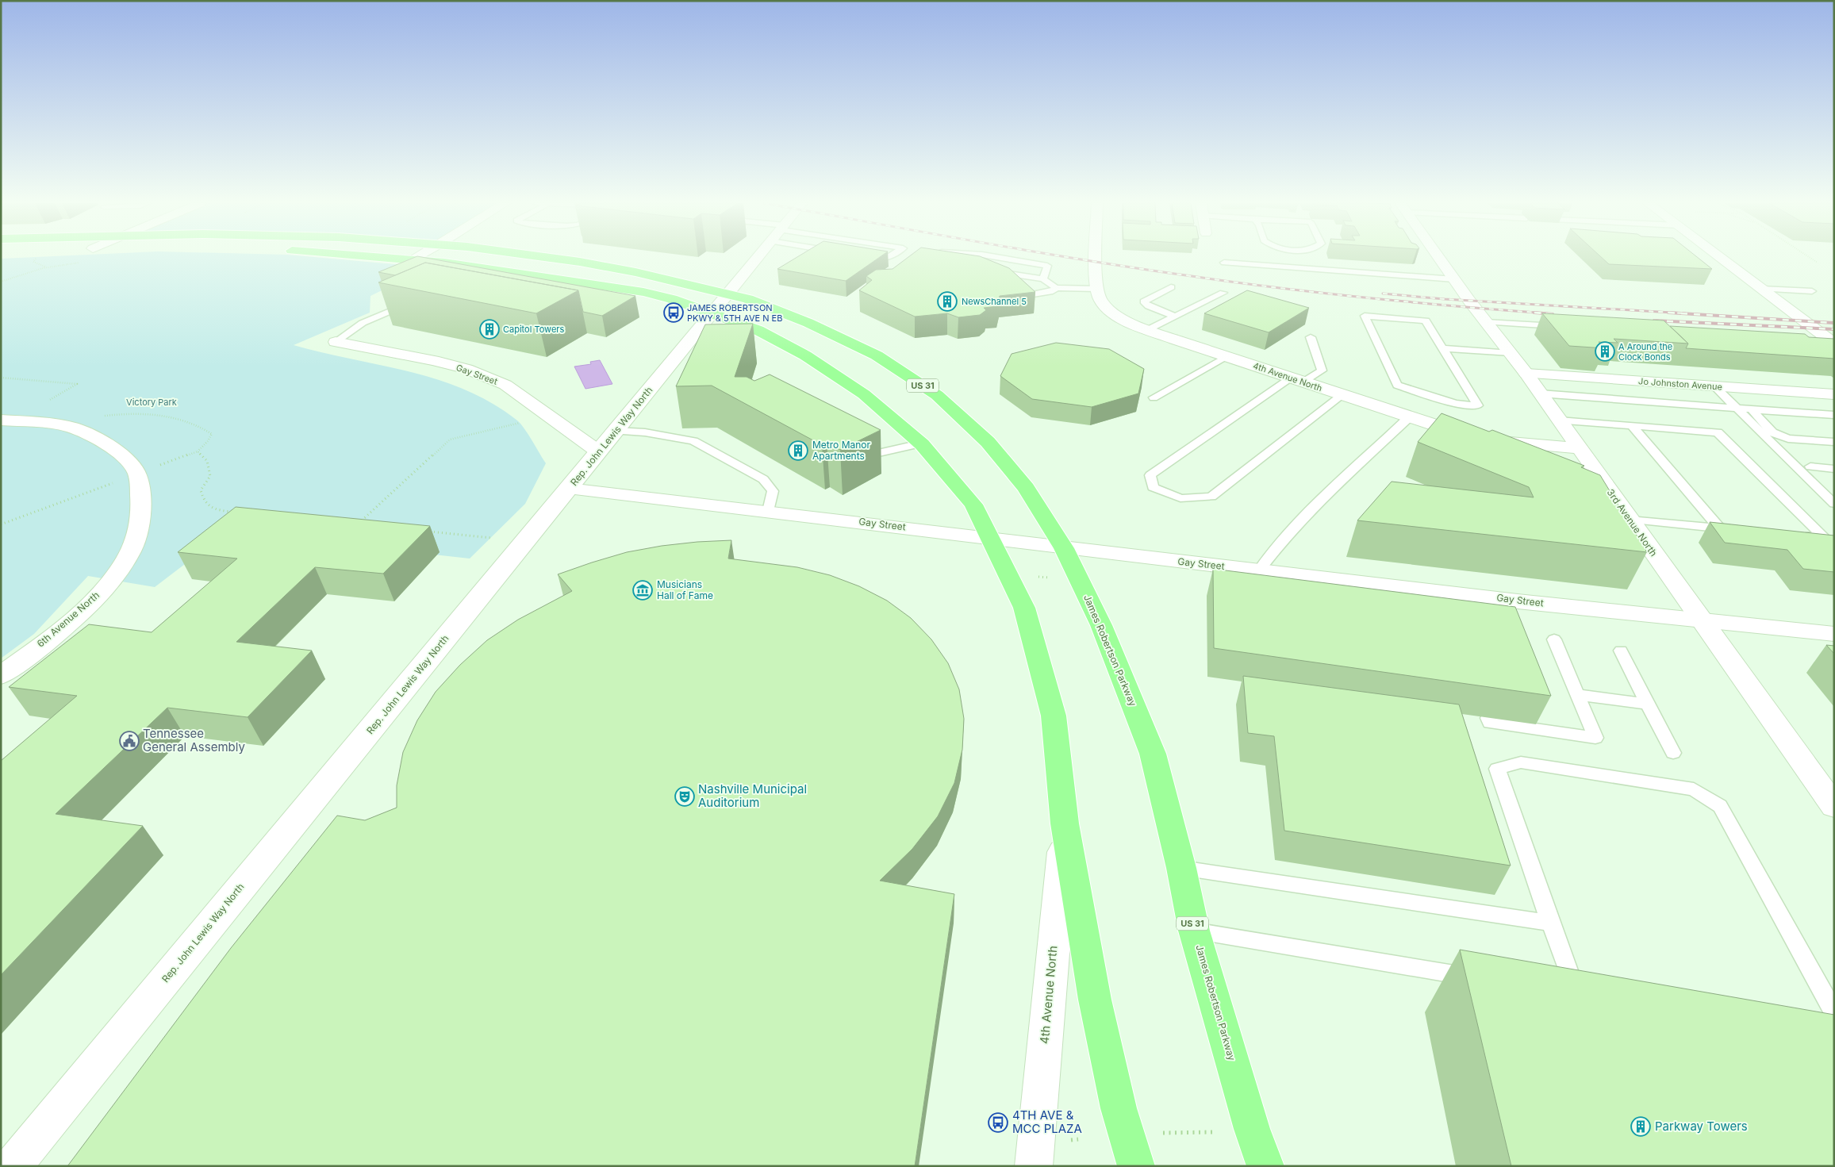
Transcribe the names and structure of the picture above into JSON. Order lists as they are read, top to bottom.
{
  "streets": {
    "main road": ["US 31", "James Robertson Parkway"],
    "street": [
      "Gay Street",
      "4th Avenue North",
      "Jo Johnston Avenue",
      "Rep. John Lewis Way North",
      "3rd Avenue North",
      "6th Avenue North"
    ]
  },
  "crossings": [
    ["Gay Street", "Rep. John Lewis Way North"],
    ["Gay Street", "3rd Avenue North"],
    ["Gay Street", "James Robertson Parkway"],
    ["Jo Johnston Avenue", "3rd Avenue North"],
    ["Rep. John Lewis Way North", "James Robertson Parkway"]
  ],
  "parks": ["Victory Park"],
  "places": {
    "building": [
      "NewsChannel 5",
      "Capitol Towers",
      "A Around the Clock Bonds",
      "Metro Manor Apartments",
      "Parkway Towers"
    ],
    "bus stop": ["JAMES ROBERTSON PKWY & 5TH AVE N EB", "4TH AVE & MCC PLAZA"],
    "museum": ["Musicians Hall of Fame"],
    "public building": ["Tennessee General Assembly"],
    "theatre": ["Nashville Municipal Auditorium"]
  }
}
